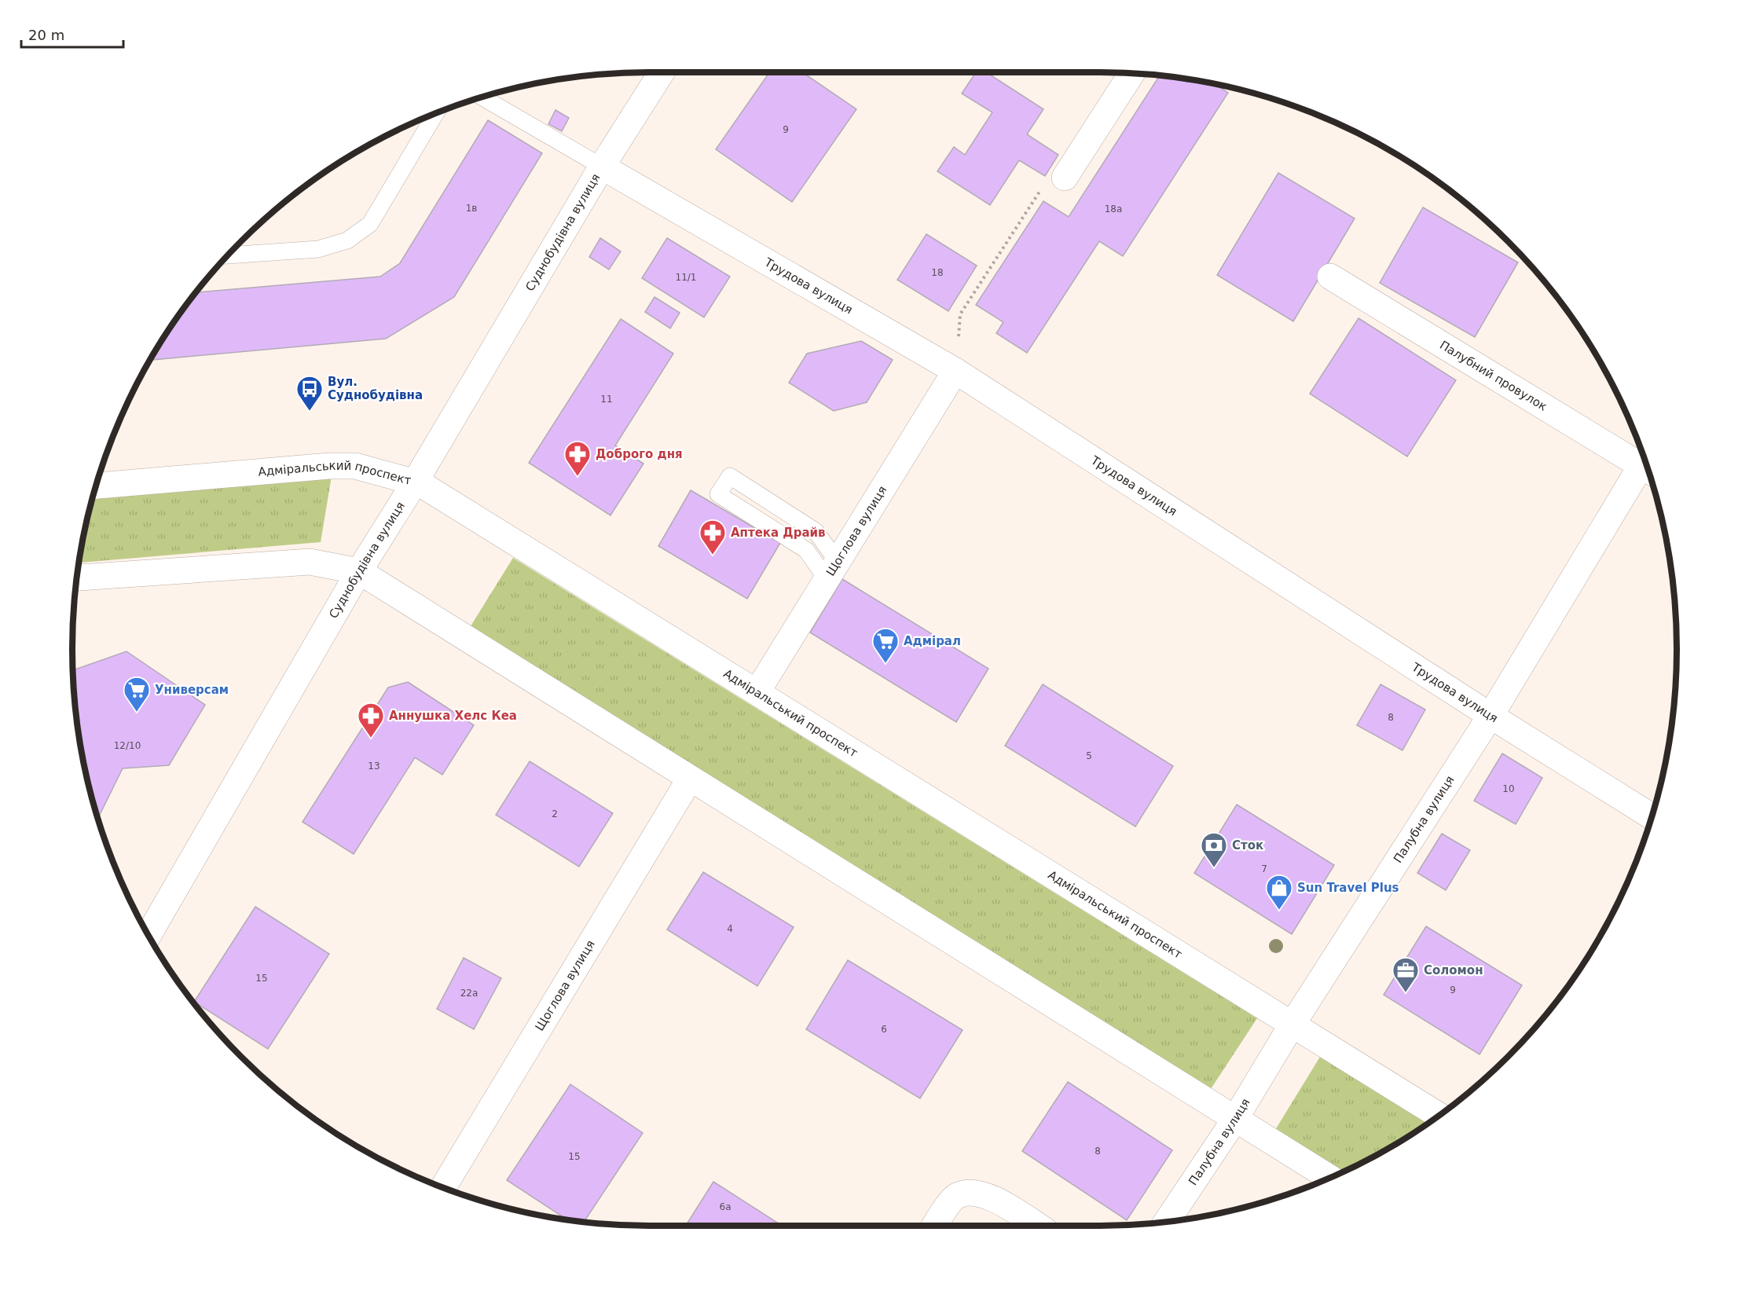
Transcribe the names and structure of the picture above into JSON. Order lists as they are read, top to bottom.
{
  "streets": {
    "street": [
      "Суднобудівна вулиця",
      "Трудова вулиця",
      "Палубний провулок",
      "Адміральський проспект",
      "Щоглова вулиця",
      "Палубна вулиця"
    ]
  },
  "crossings": [
    ["Суднобудівна вулиця", "Трудова вулиця"],
    ["Суднобудівна вулиця", "Адміральський проспект"],
    ["Трудова вулиця", "Щоглова вулиця"],
    ["Трудова вулиця", "Палубна вулиця"],
    ["Адміральський проспект", "Щоглова вулиця"],
    ["Адміральський проспект", "Палубна вулиця"]
  ],
  "places": {
    "bus stop": ["Вул. Суднобудівна"],
    "pharmacy": ["Доброго дня", "Аптека Драйв", "Аннушка Хелс Кеа"],
    "supermarket": ["Адмірал", "Универсам"],
    "bank": ["Сток"],
    "shop": ["Sun Travel Plus"],
    "office": ["Соломон"]
  },
  "house_numbers": [
    "9",
    "1в",
    "18а",
    "18",
    "11/1",
    "11",
    "8",
    "12/10",
    "5",
    "13",
    "10",
    "2",
    "7",
    "4",
    "15",
    "9",
    "22а",
    "6",
    "8",
    "15",
    "6а"
  ],
  "scale_bar": "20 m"
}
